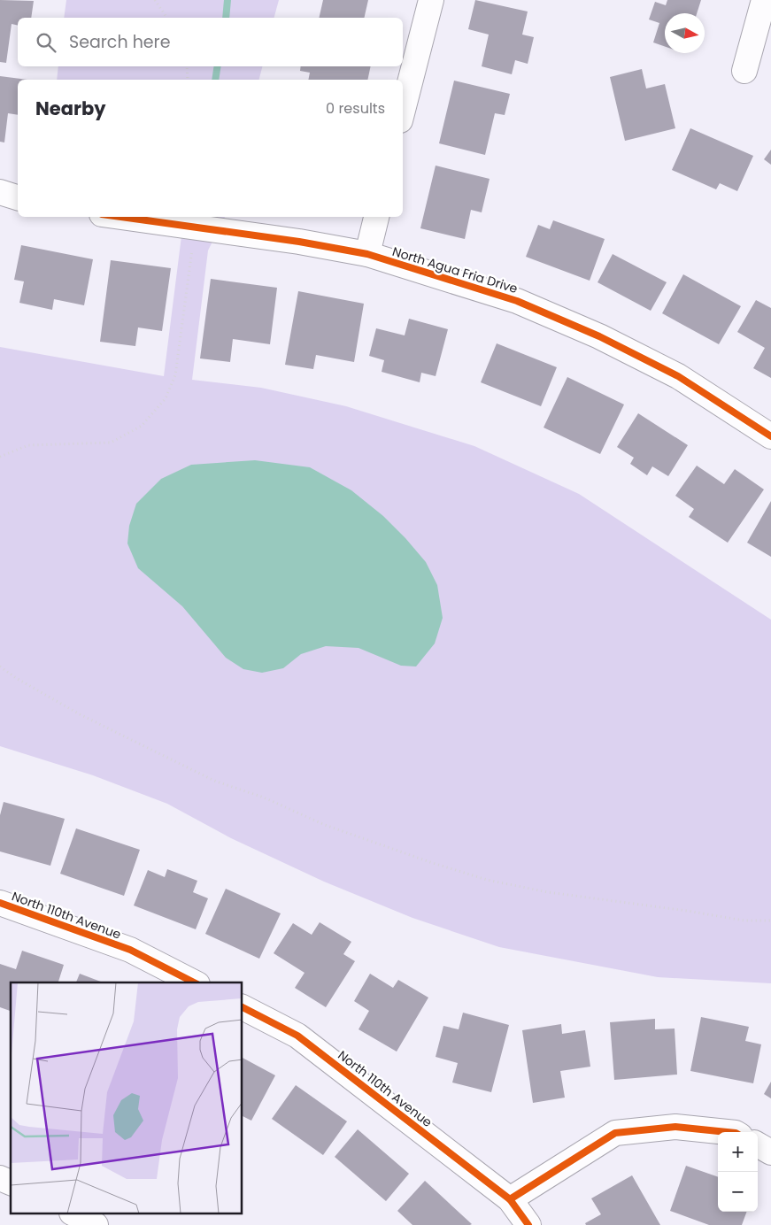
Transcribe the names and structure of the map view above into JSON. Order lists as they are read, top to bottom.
{
  "streets": {
    "street": ["North Agua Fria Drive", "North 110th Avenue"]
  },
  "north": "right",
  "page": {
    "search": "Search here",
    "heading": ["Nearby", "0 results"],
    "map_buttons": ["+", "−"]
  }
}
